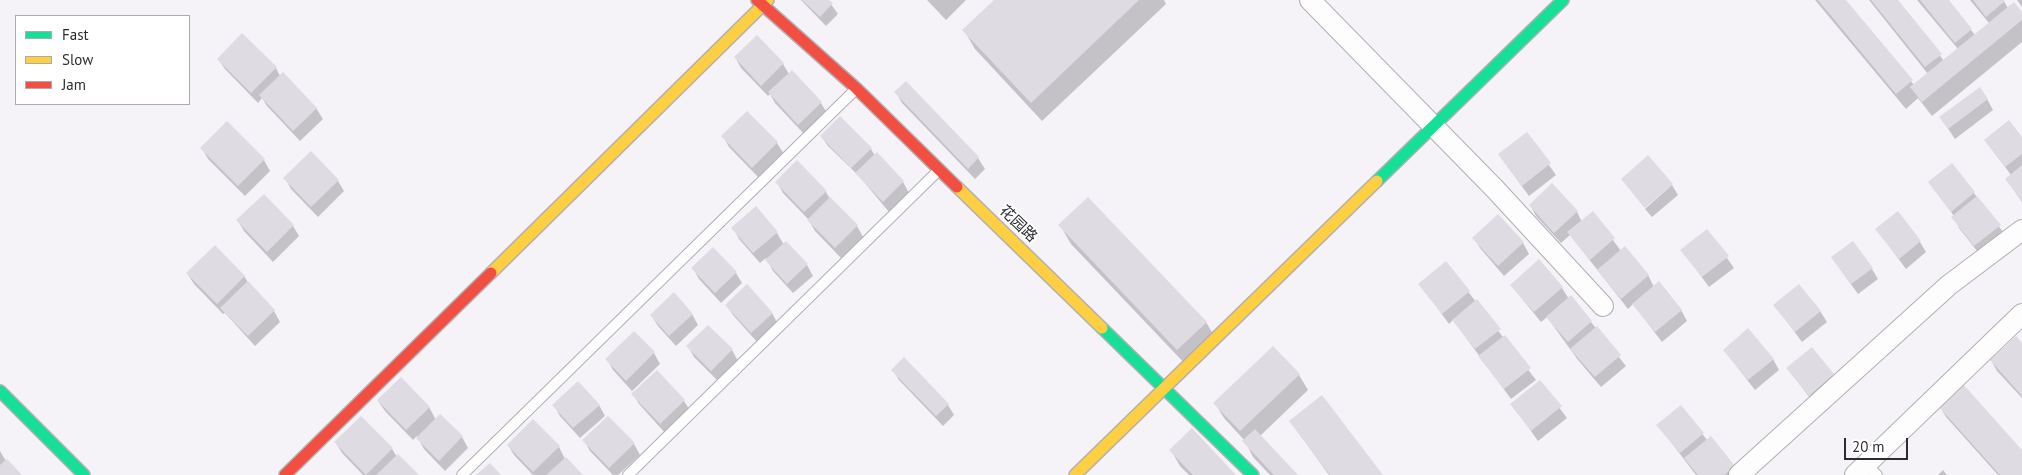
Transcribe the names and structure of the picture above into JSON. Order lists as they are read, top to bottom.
{
  "streets": {
    "street": ["花园路"]
  },
  "legend": ["Fast", "Slow", "Jam"],
  "scale_bar": "20 m"
}
